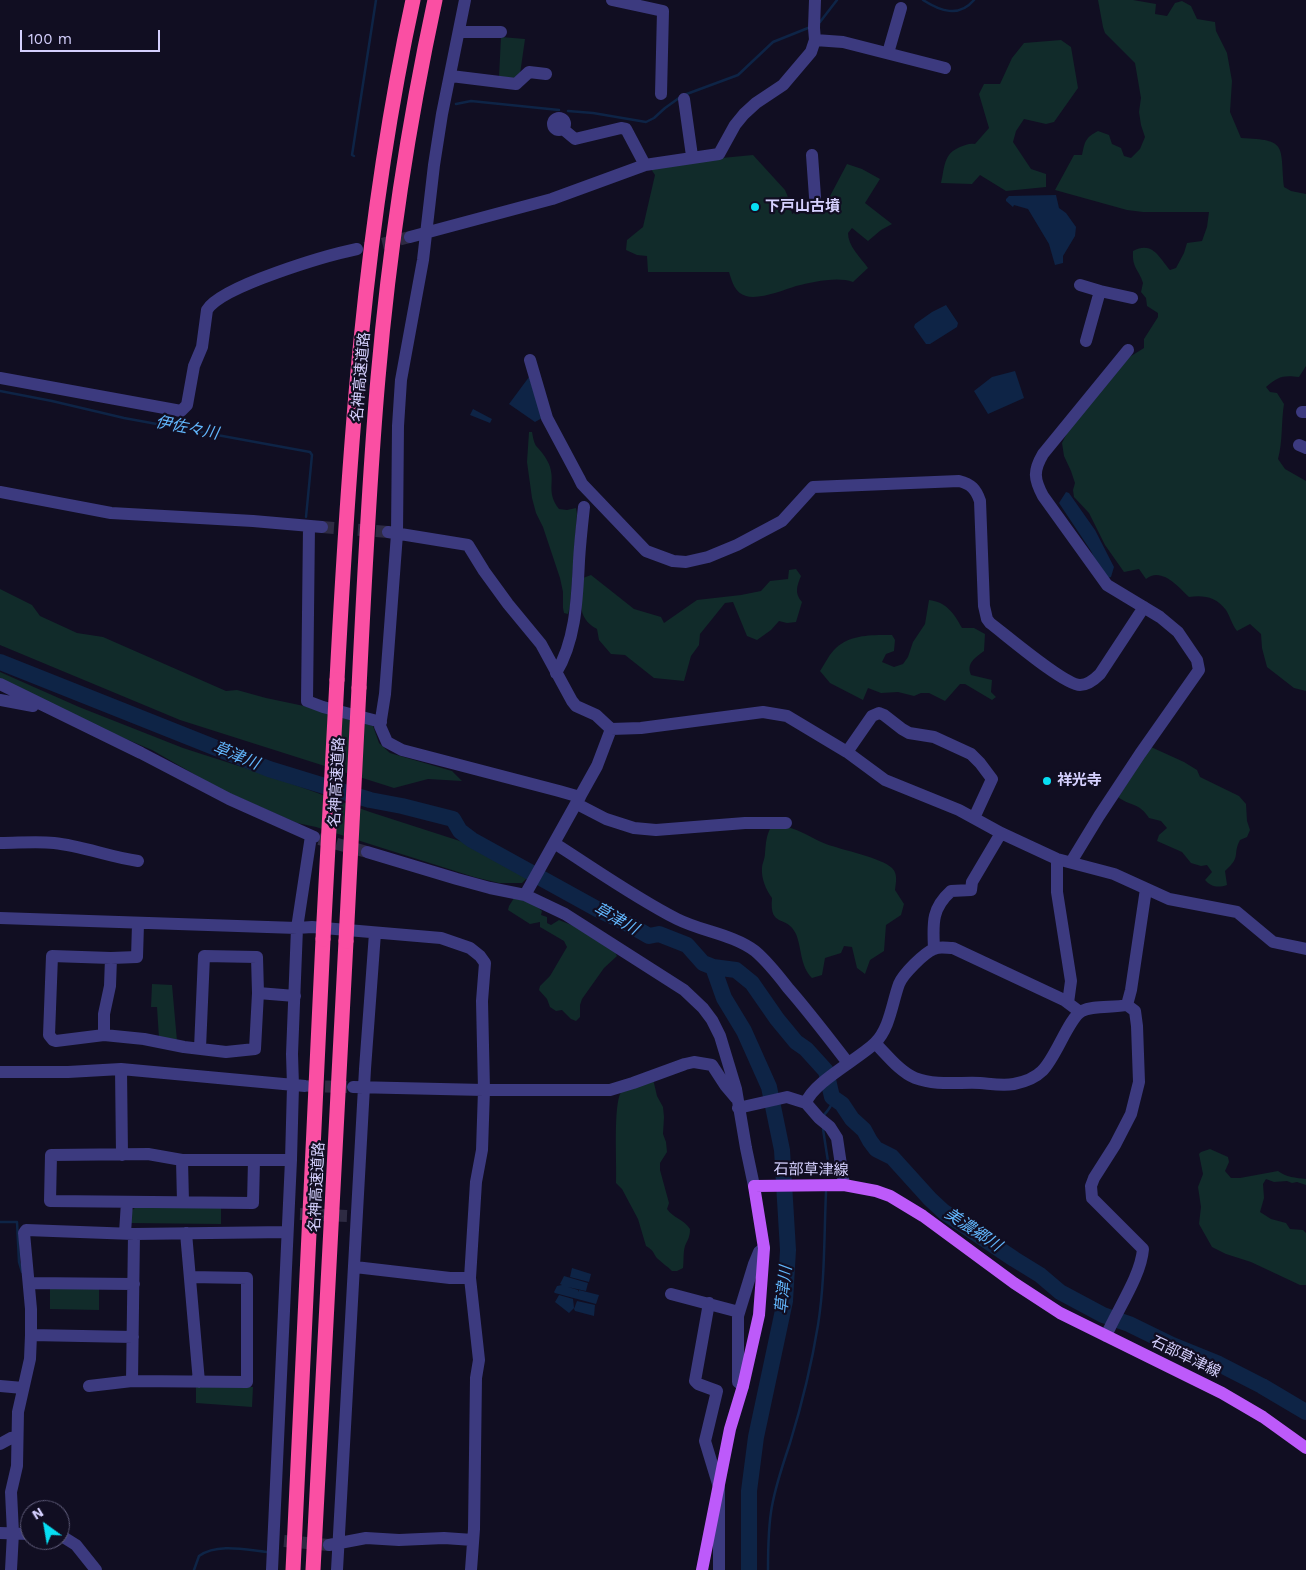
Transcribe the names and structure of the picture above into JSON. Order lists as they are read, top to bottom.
{
  "streets": {
    "highway": ["名神高速道路"],
    "main road": ["石部草津線"]
  },
  "water": ["伊佐々川", "草津川", "美濃郷川"],
  "places": ["下戸山古墳", "祥光寺"],
  "scale_bar": "100 m",
  "north": "top left"
}
